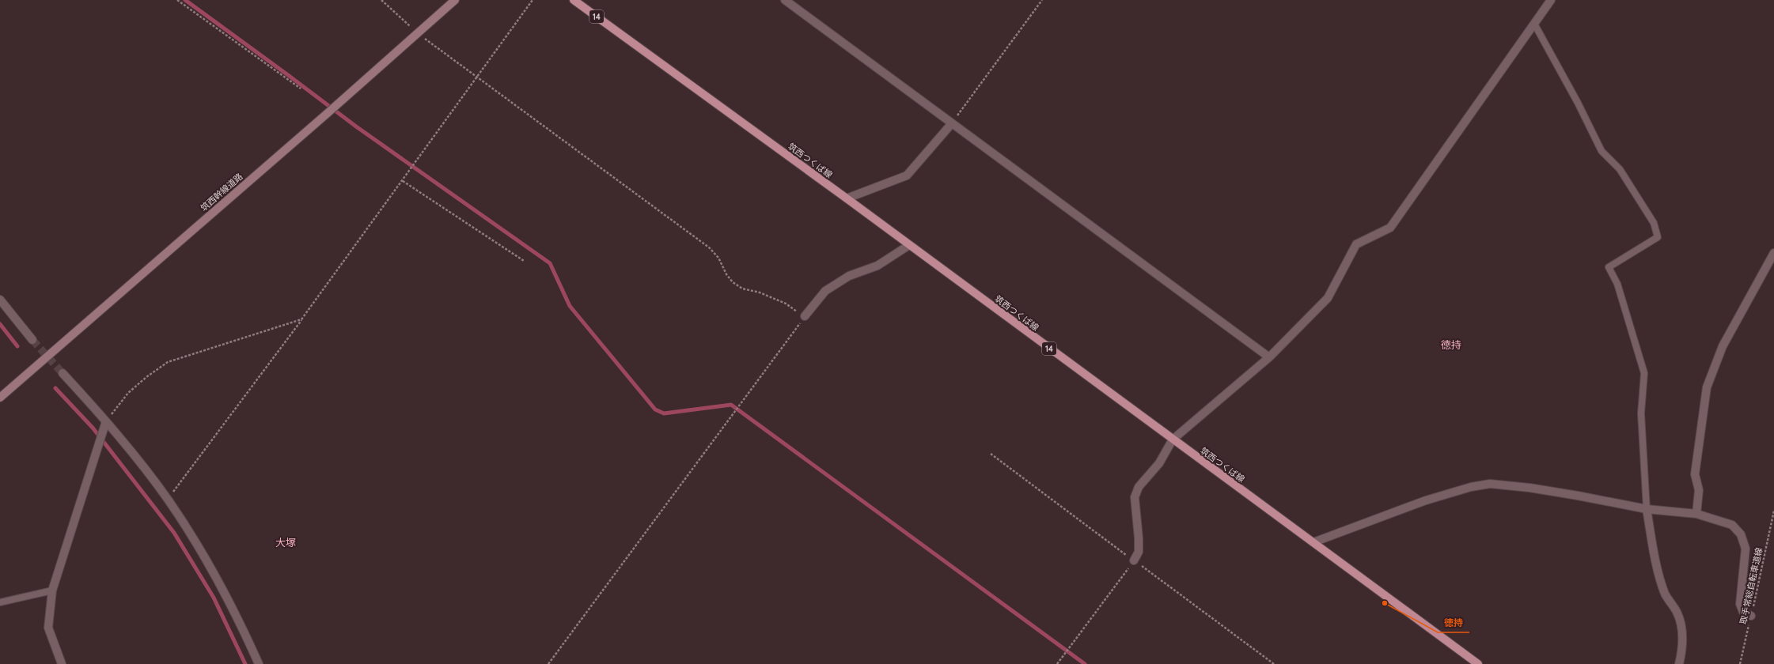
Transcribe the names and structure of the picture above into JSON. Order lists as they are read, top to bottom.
{
  "streets": {
    "main road": ["14", "筑西つくば線"],
    "street": ["筑西幹線道路"],
    "path": ["取手常総自転車道線"]
  },
  "districts": ["徳持", "大塚"],
  "places": ["徳持"]
}
